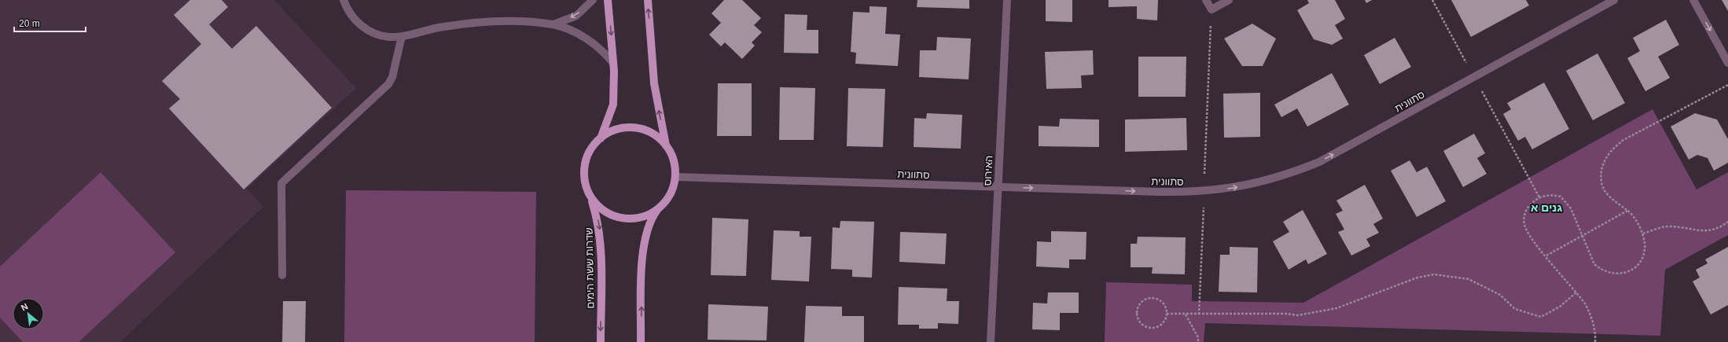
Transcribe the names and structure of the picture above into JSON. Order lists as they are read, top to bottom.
{
  "streets": {
    "main road": ["שדרות ששת הימים"],
    "street": ["סתוונית", "האירוס"]
  },
  "crossings": [
    ["סתוונית", "האירוס"],
    ["סתוונית", "שדרות ששת הימים"]
  ],
  "one_way": ["סתוונית"],
  "districts": ["גנים א"],
  "scale_bar": "20 m",
  "north": "top left"
}
